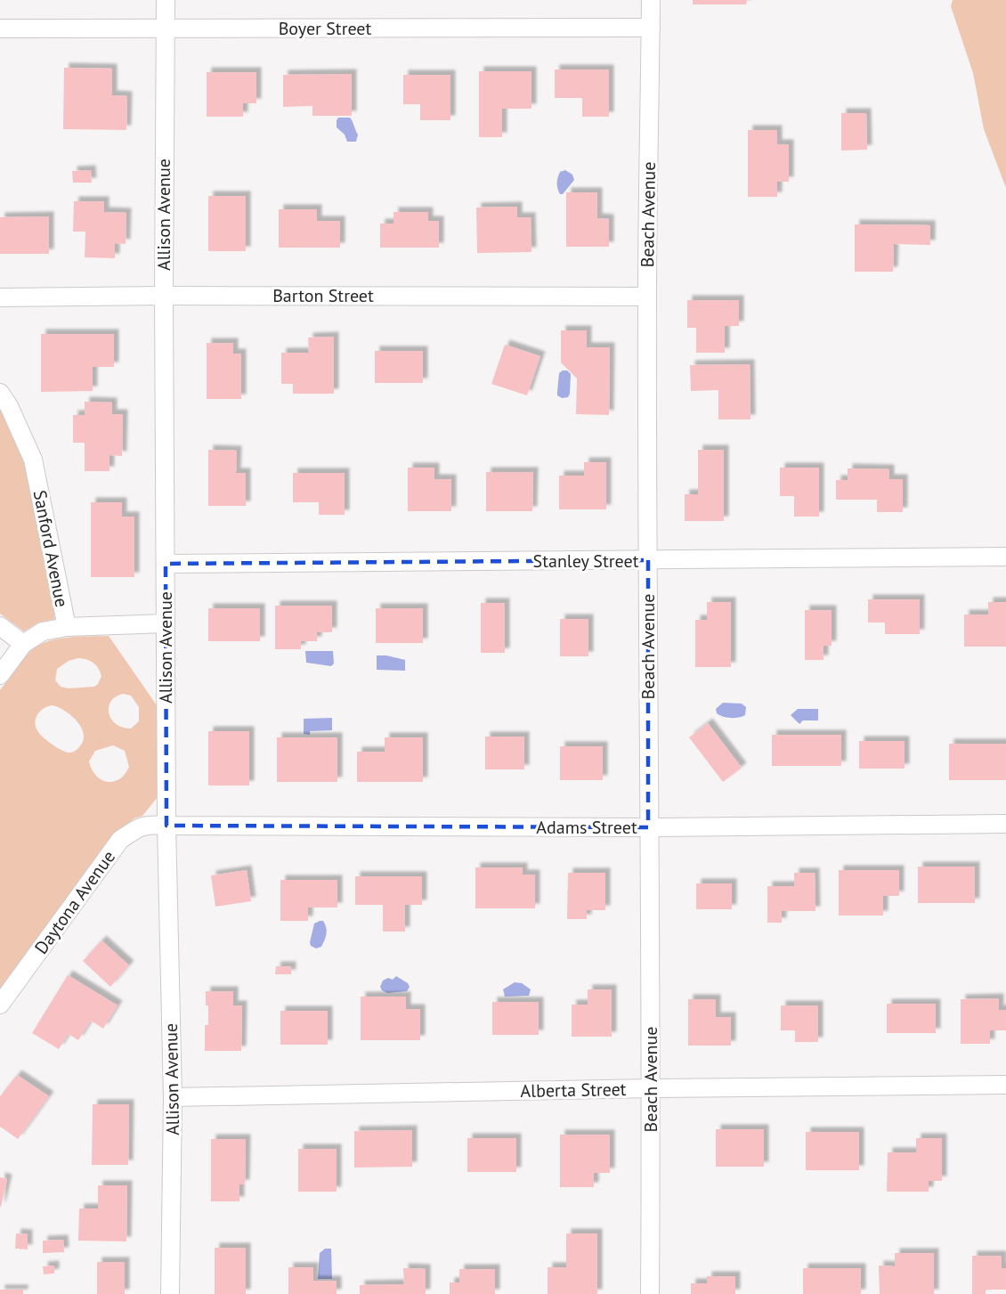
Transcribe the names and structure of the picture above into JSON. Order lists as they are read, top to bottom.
{
  "streets": {
    "street": [
      "Boyer Street",
      "Allison Avenue",
      "Beach Avenue",
      "Barton Street",
      "Sanford Avenue",
      "Stanley Street",
      "Adams Street",
      "Daytona Avenue",
      "Alberta Street"
    ]
  },
  "crossings": [
    ["Boyer Street", "Allison Avenue"],
    ["Boyer Street", "Beach Avenue"],
    ["Allison Avenue", "Barton Street"],
    ["Allison Avenue", "Stanley Street"],
    ["Allison Avenue", "Adams Street"],
    ["Allison Avenue", "Daytona Avenue"],
    ["Allison Avenue", "Alberta Street"],
    ["Beach Avenue", "Barton Street"],
    ["Beach Avenue", "Stanley Street"],
    ["Beach Avenue", "Adams Street"],
    ["Beach Avenue", "Alberta Street"],
    ["Adams Street", "Daytona Avenue"]
  ]
}
